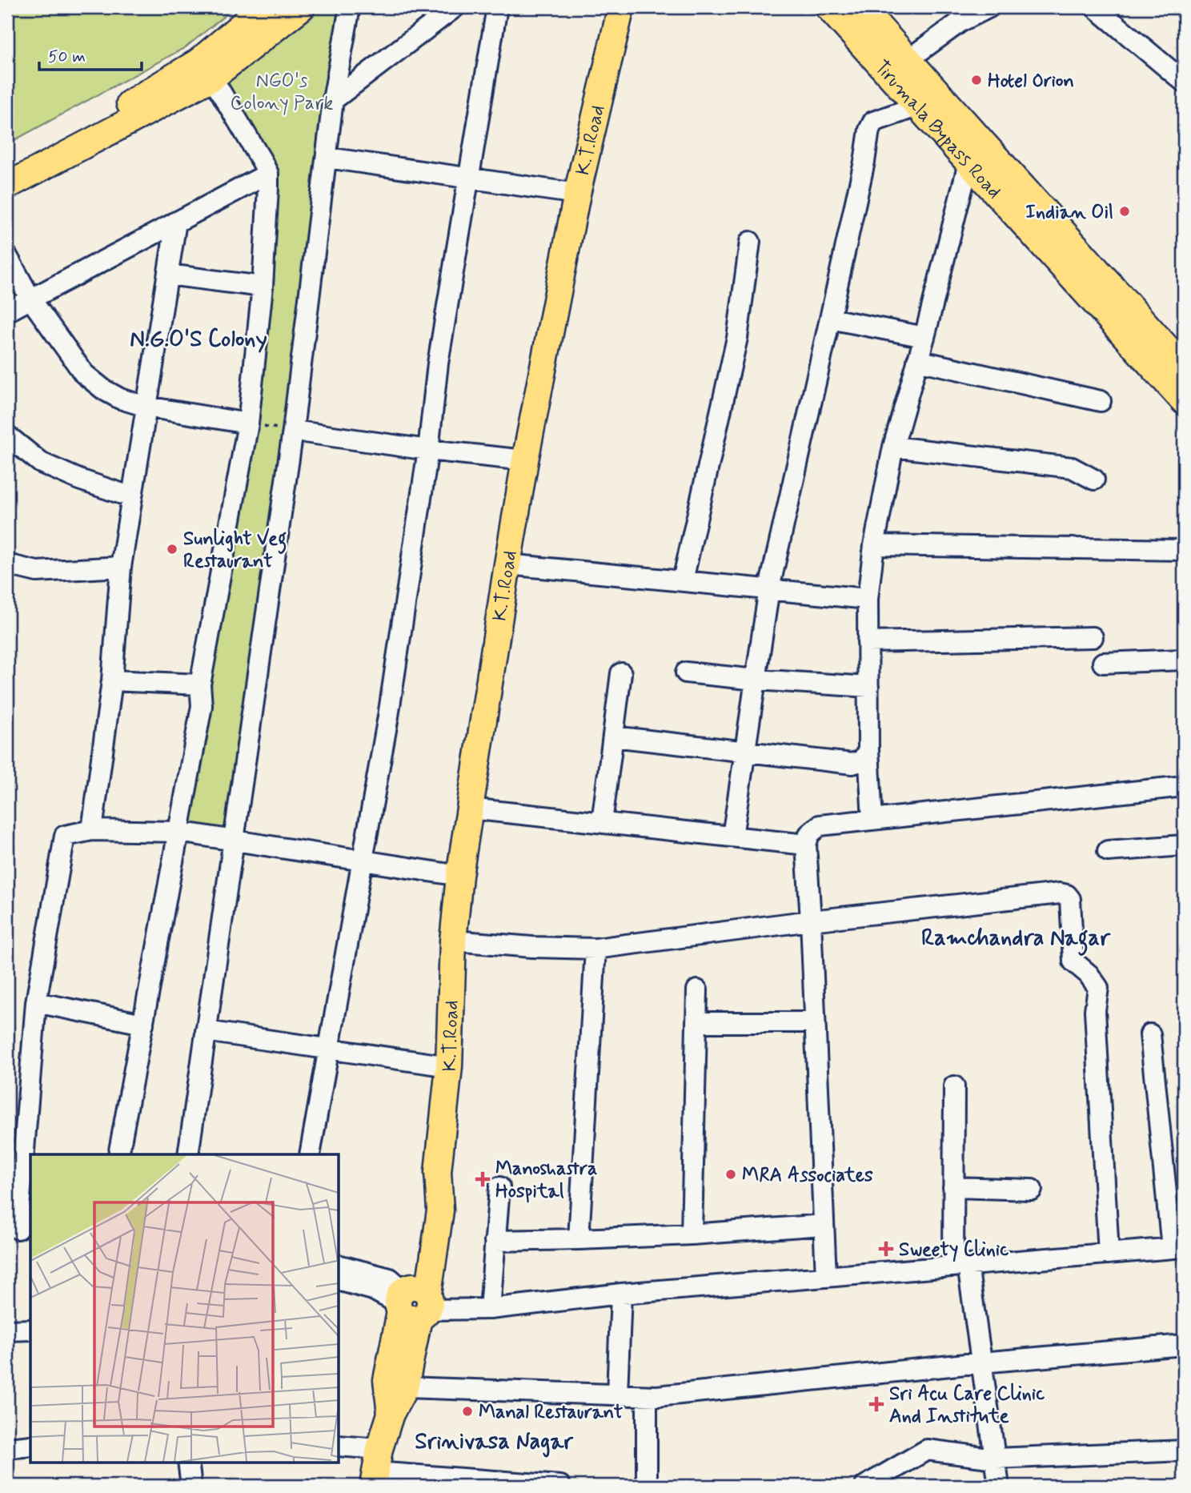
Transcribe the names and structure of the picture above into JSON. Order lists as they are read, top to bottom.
{
  "streets": {
    "main road": ["Tirumala Bypass Road", "K.T.Road"]
  },
  "districts": ["N.G.O'S Colony", "Ramchandra Nagar", "Srinivasa Nagar"],
  "parks": ["NGO's Colony Park"],
  "places": {
    "other": [
      "Hotel Orion",
      "Indian Oil",
      "Sunlight Veg Restaurant",
      "MRA Associates",
      "Manal Restaurant"
    ],
    "health": ["Manoshastra Hospital", "Sweety Clinic", "Sri Acu Care Clinic And Institute"]
  },
  "scale_bar": "50 m"
}
